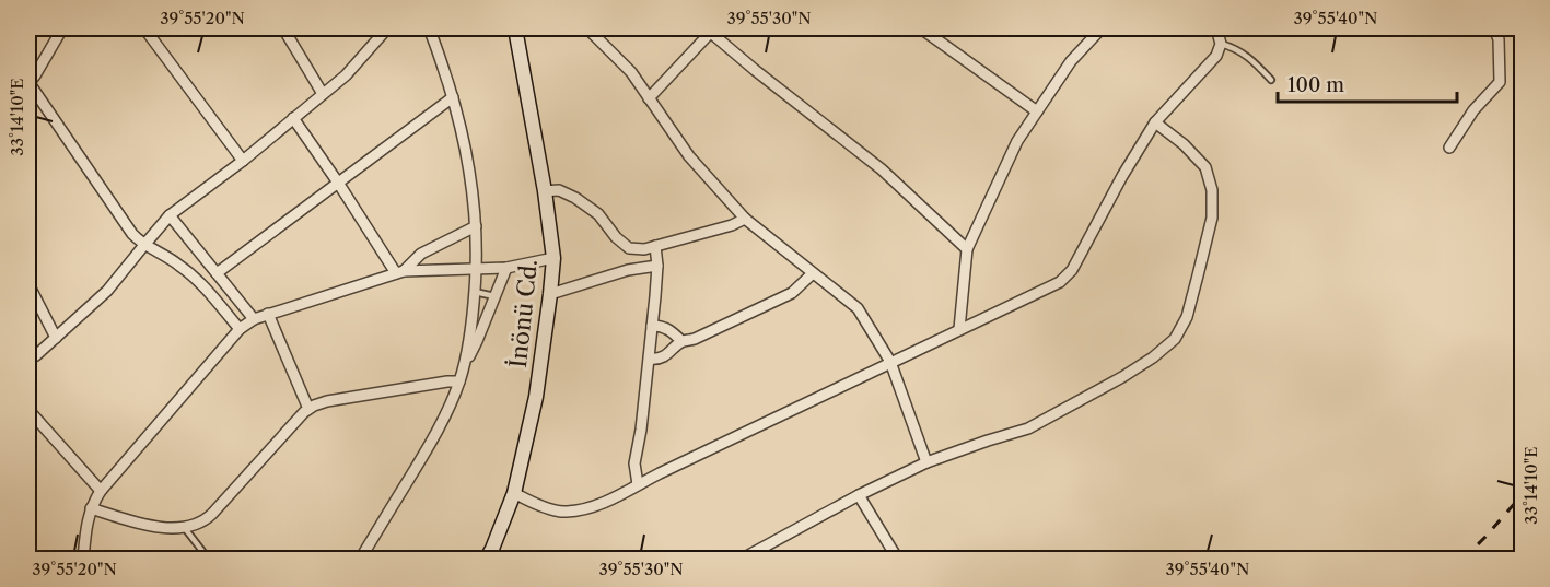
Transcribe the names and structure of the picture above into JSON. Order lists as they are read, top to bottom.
{
  "streets": {
    "street": ["İnönü Cd."]
  },
  "scale_bar": "100 m",
  "coordinates": [
    "39°55'20\"N",
    "39°55'30\"N",
    "39°55'40\"N",
    "33°14'10\"E"
  ]
}
